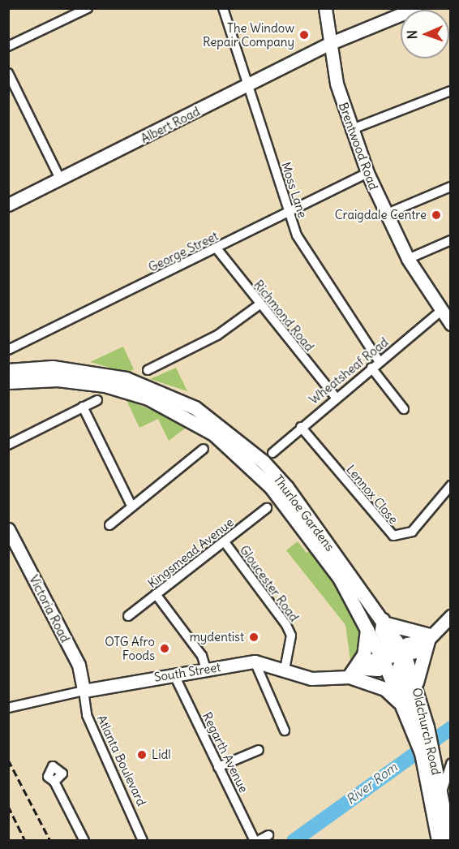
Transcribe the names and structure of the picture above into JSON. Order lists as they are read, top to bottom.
{
  "streets": {
    "main road": ["Thurloe Gardens", "Oldchurch Road"],
    "street": [
      "Albert Road",
      "Brentwood Road",
      "Moss Lane",
      "George Street",
      "Richmond Road",
      "Wheatsheaf Road",
      "Lennox Close",
      "Kingsmead Avenue",
      "Gloucester Road",
      "Victoria Road",
      "South Street",
      "Regarth Avenue",
      "Atlanta Boulevard"
    ]
  },
  "crossings": [
    ["Albert Road", "Brentwood Road"],
    ["Albert Road", "Moss Lane"],
    ["Brentwood Road", "George Street"],
    ["Brentwood Road", "Wheatsheaf Road"],
    ["Moss Lane", "George Street"],
    ["Moss Lane", "Wheatsheaf Road"],
    ["George Street", "Richmond Road"],
    ["Richmond Road", "Wheatsheaf Road"],
    ["Wheatsheaf Road", "Lennox Close"],
    ["Thurloe Gardens", "South Street"],
    ["Thurloe Gardens", "Oldchurch Road"],
    ["Kingsmead Avenue", "Gloucester Road"],
    ["Gloucester Road", "South Street"],
    ["Victoria Road", "South Street"],
    ["Victoria Road", "Atlanta Boulevard"],
    ["South Street", "Oldchurch Road"],
    ["South Street", "Regarth Avenue"],
    ["South Street", "Atlanta Boulevard"]
  ],
  "water": ["River Rom"],
  "places": [
    "The Window Repair Company",
    "Craigdale Centre",
    "mydentist",
    "OTG Afro Foods",
    "Lidl"
  ],
  "north": "left"
}
